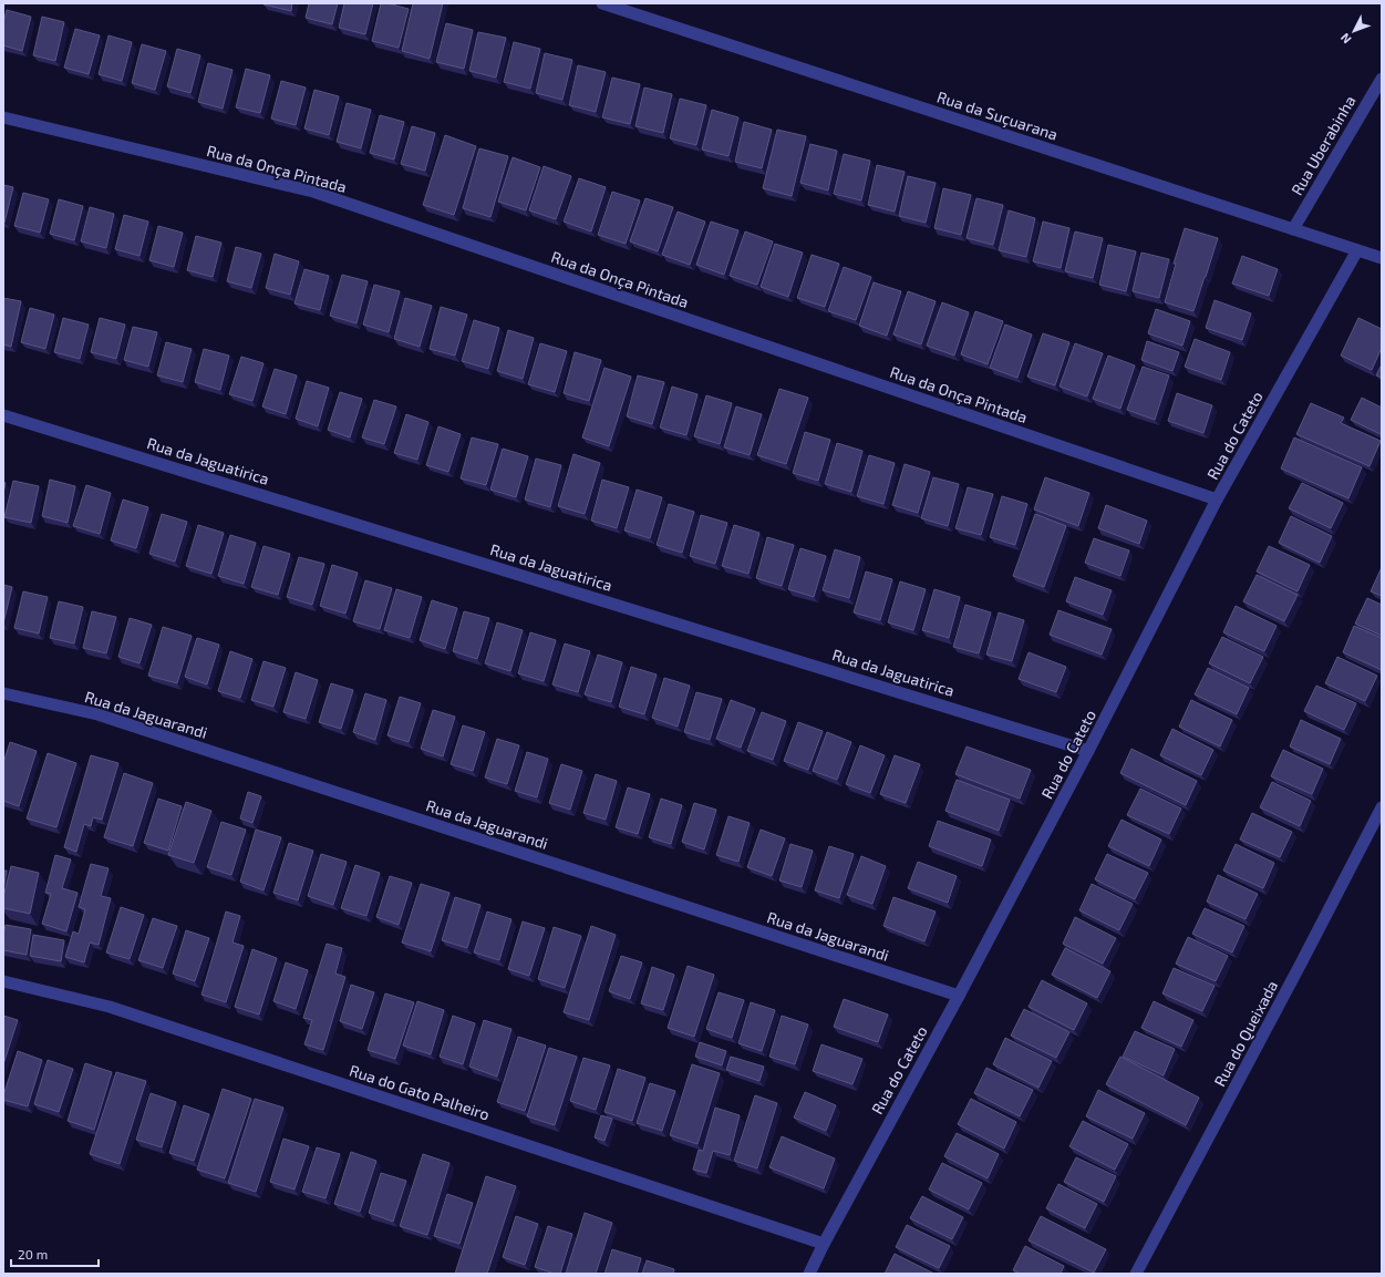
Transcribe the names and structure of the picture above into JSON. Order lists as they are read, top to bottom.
{
  "streets": {
    "street": [
      "Rua da Suçuarana",
      "Rua Uberabinha",
      "Rua da Onça Pintada",
      "Rua do Cateto",
      "Rua da Jaguatirica",
      "Rua da Jaguarandi",
      "Rua do Queixada",
      "Rua do Gato Palheiro"
    ]
  },
  "crossings": [
    ["Rua da Suçuarana", "Rua Uberabinha"],
    ["Rua da Suçuarana", "Rua do Cateto"],
    ["Rua da Onça Pintada", "Rua do Cateto"],
    ["Rua do Cateto", "Rua da Jaguatirica"],
    ["Rua do Cateto", "Rua da Jaguarandi"],
    ["Rua do Cateto", "Rua do Gato Palheiro"]
  ],
  "scale_bar": "20 m",
  "north": "bottom left"
}
